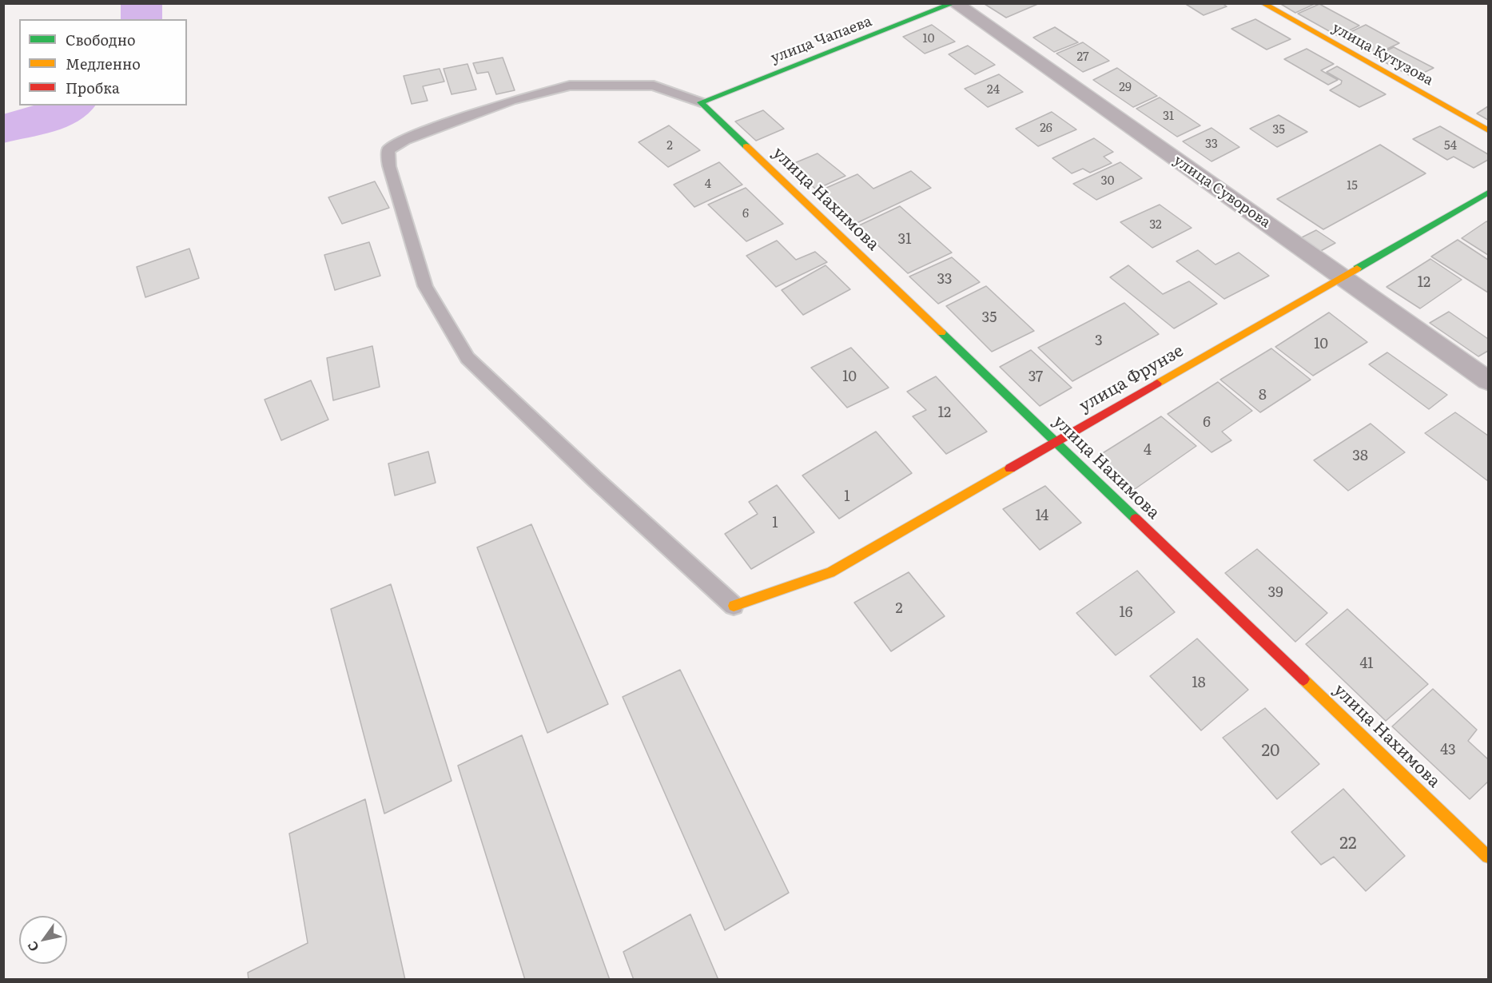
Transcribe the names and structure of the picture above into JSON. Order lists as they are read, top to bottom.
{
  "streets": {
    "street": [
      "улица Чапаева",
      "улица Кутузова",
      "улица Суворова",
      "улица Нахимова",
      "улица Фрунзе"
    ]
  },
  "crossings": [
    ["улица Чапаева", "улица Суворова"],
    ["улица Чапаева", "улица Нахимова"],
    ["улица Суворова", "улица Фрунзе"],
    ["улица Нахимова", "улица Фрунзе"]
  ],
  "house_numbers": [
    "10",
    "27",
    "29",
    "24",
    "31",
    "26",
    "35",
    "33",
    "2",
    "54",
    "30",
    "4",
    "15",
    "6",
    "32",
    "31",
    "33",
    "12",
    "35",
    "3",
    "10",
    "10",
    "37",
    "8",
    "12",
    "6",
    "4",
    "38",
    "1",
    "14",
    "1",
    "39",
    "2",
    "16",
    "41",
    "18",
    "43",
    "20",
    "22"
  ],
  "legend": ["Свободно", "Медленно", "Пробка"],
  "north": "bottom left"
}
